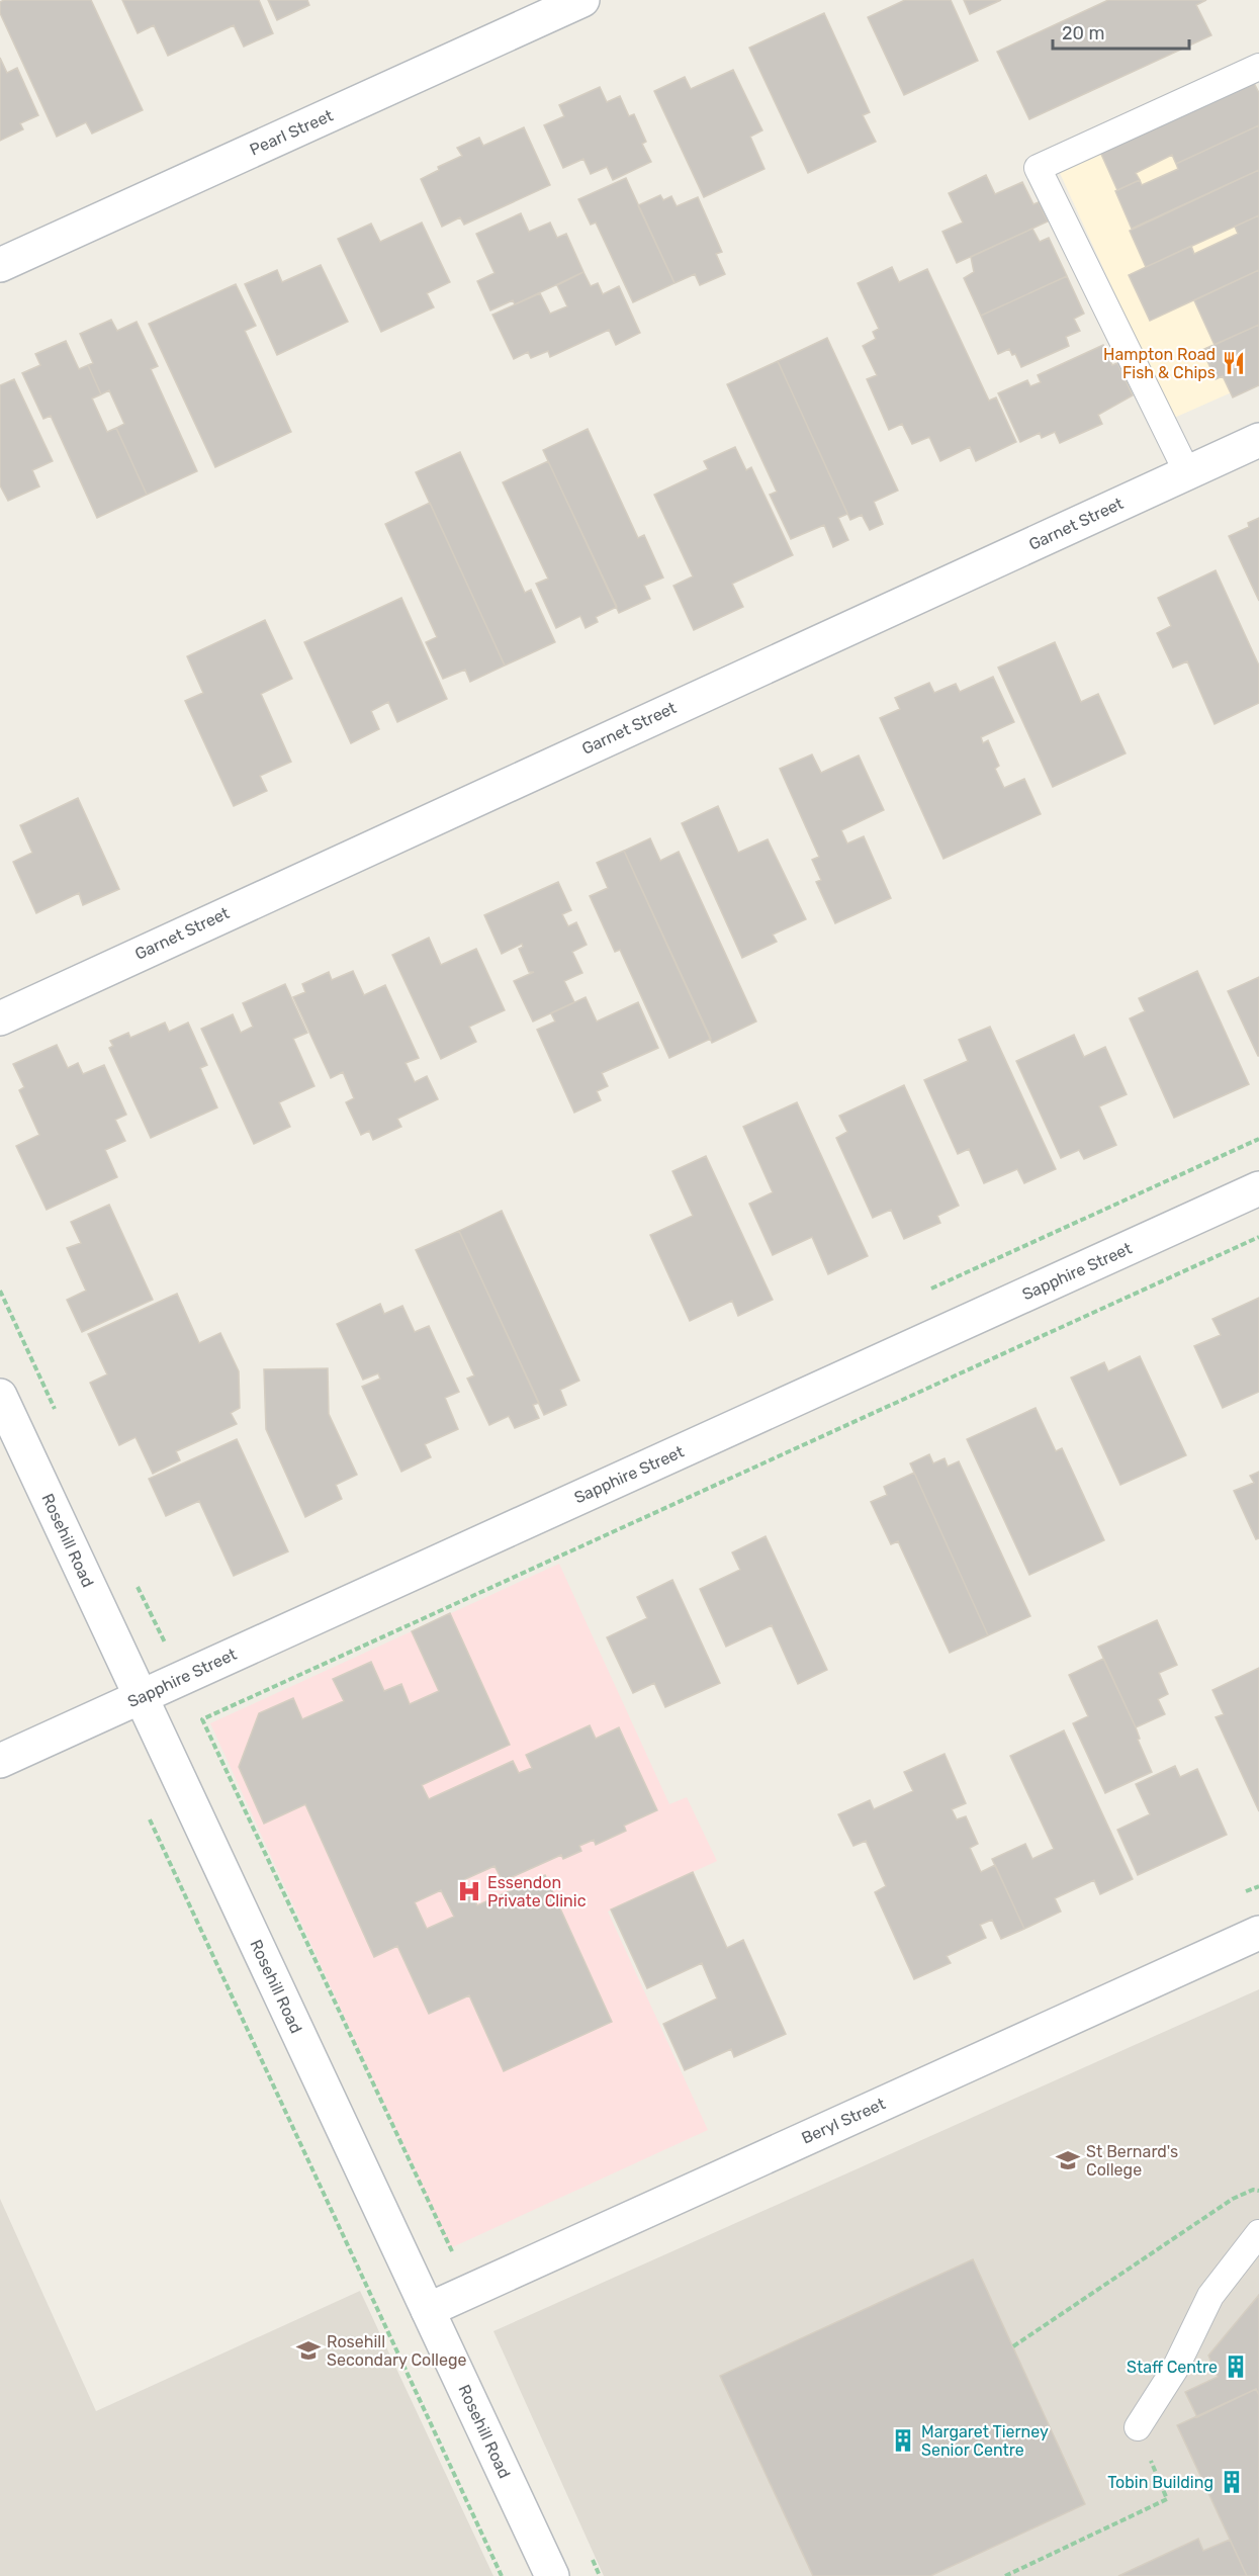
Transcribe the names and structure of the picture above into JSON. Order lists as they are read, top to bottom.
{
  "streets": {
    "street": [
      "Pearl Street",
      "Garnet Street",
      "Sapphire Street",
      "Rosehill Road",
      "Beryl Street"
    ]
  },
  "crossings": [
    ["Sapphire Street", "Rosehill Road"],
    ["Rosehill Road", "Beryl Street"]
  ],
  "places": {
    "restaurant": ["Hampton Road Fish & Chips"],
    "hospital": ["Essendon Private Clinic"],
    "school or university": ["St Bernard's College", "Rosehill Secondary College"],
    "building": ["Staff Centre", "Margaret Tierney Senior Centre", "Tobin Building"]
  },
  "scale_bar": "20 m"
}
